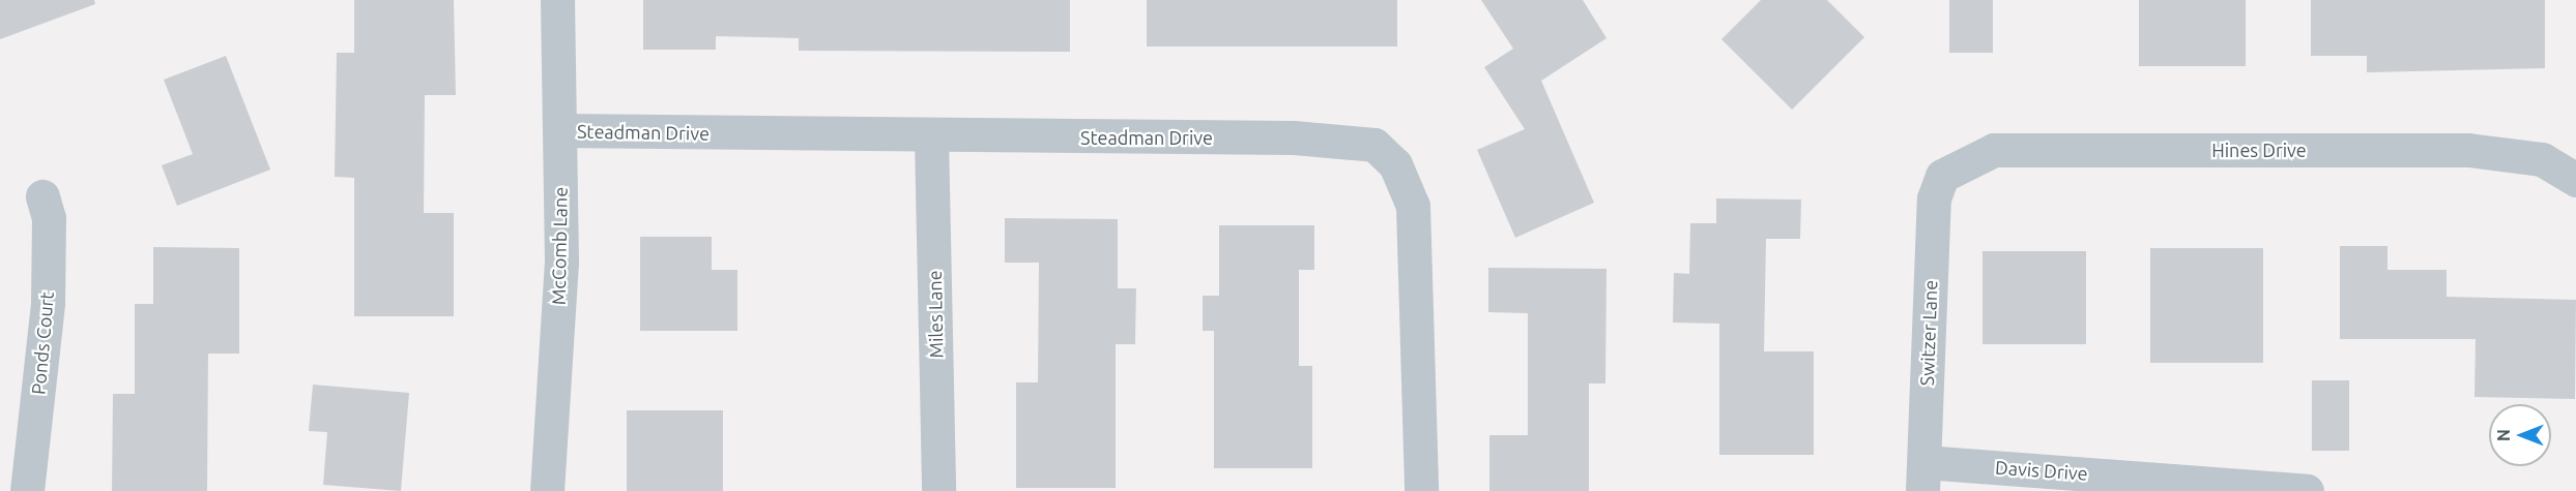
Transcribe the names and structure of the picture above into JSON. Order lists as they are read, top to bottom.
{
  "streets": {
    "street": [
      "Steadman Drive",
      "Hines Drive",
      "McComb Lane",
      "Miles Lane",
      "Switzer Lane",
      "Ponds Court",
      "Davis Drive"
    ]
  },
  "crossings": [
    ["Steadman Drive", "McComb Lane"],
    ["Steadman Drive", "Miles Lane"],
    ["Hines Drive", "Switzer Lane"],
    ["Switzer Lane", "Davis Drive"]
  ],
  "north": "left"
}
